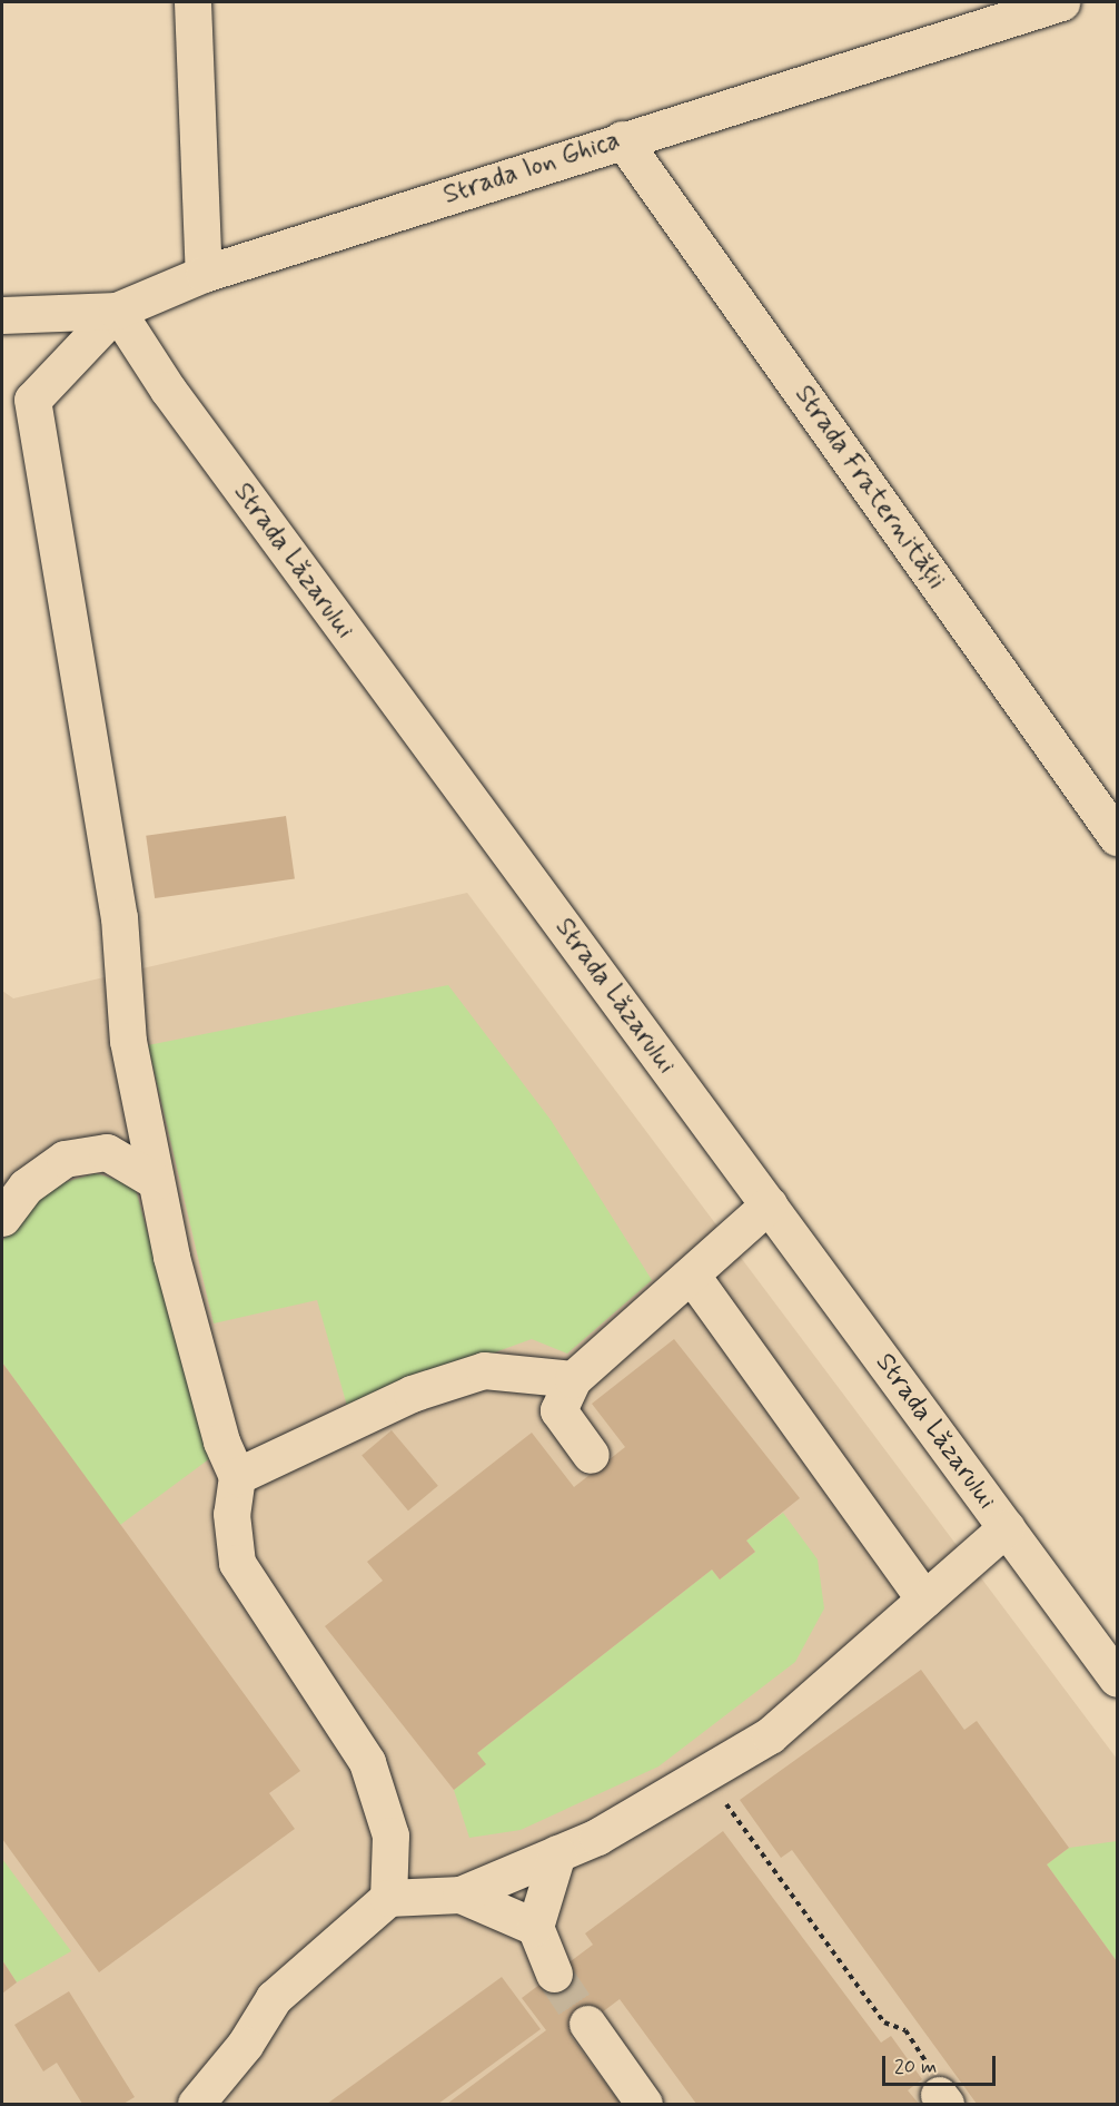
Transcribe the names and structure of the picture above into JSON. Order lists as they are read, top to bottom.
{
  "streets": {
    "street": ["Strada Ion Ghica", "Strada Fraternității", "Strada Lăzarului"]
  },
  "crossings": [
    ["Strada Ion Ghica", "Strada Fraternității"],
    ["Strada Ion Ghica", "Strada Lăzarului"]
  ],
  "scale_bar": "20 m"
}
